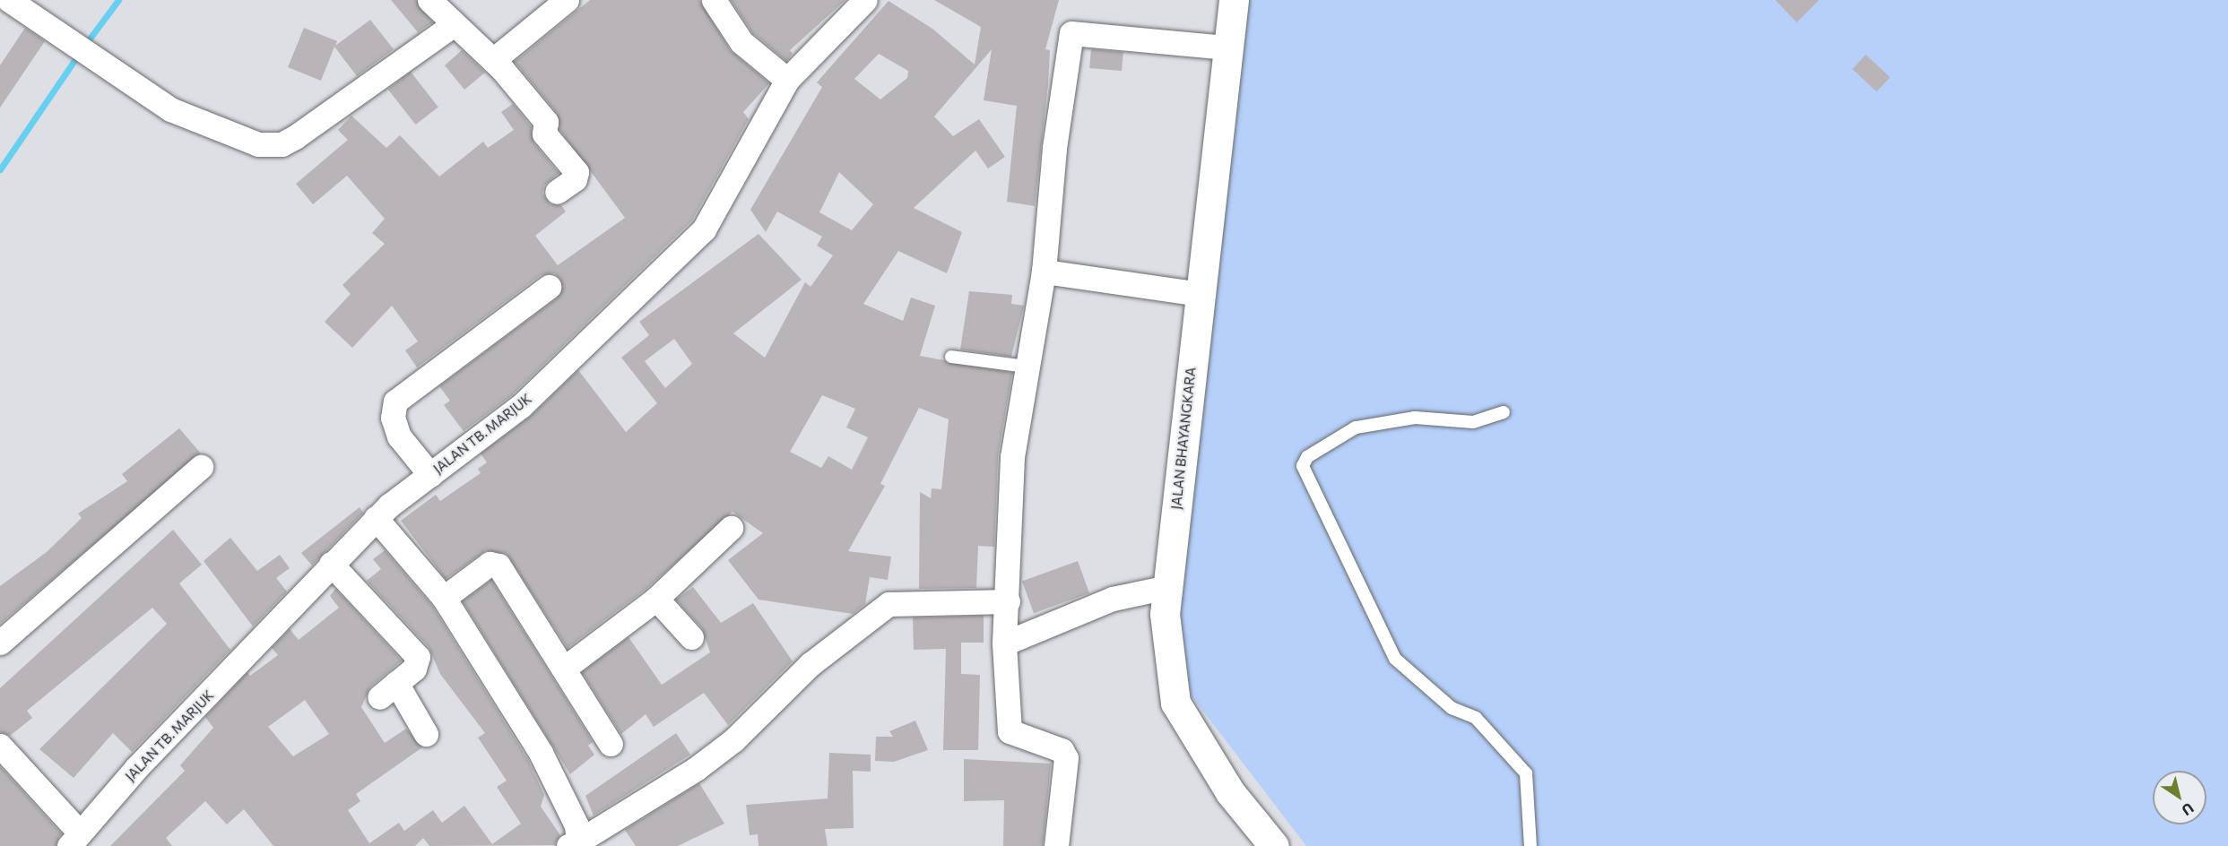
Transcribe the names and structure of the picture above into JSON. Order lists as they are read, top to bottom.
{
  "streets": {
    "street": ["JALAN TB. MARJUK", "JALAN BHAYANGKARA"]
  },
  "north": "bottom right"
}
